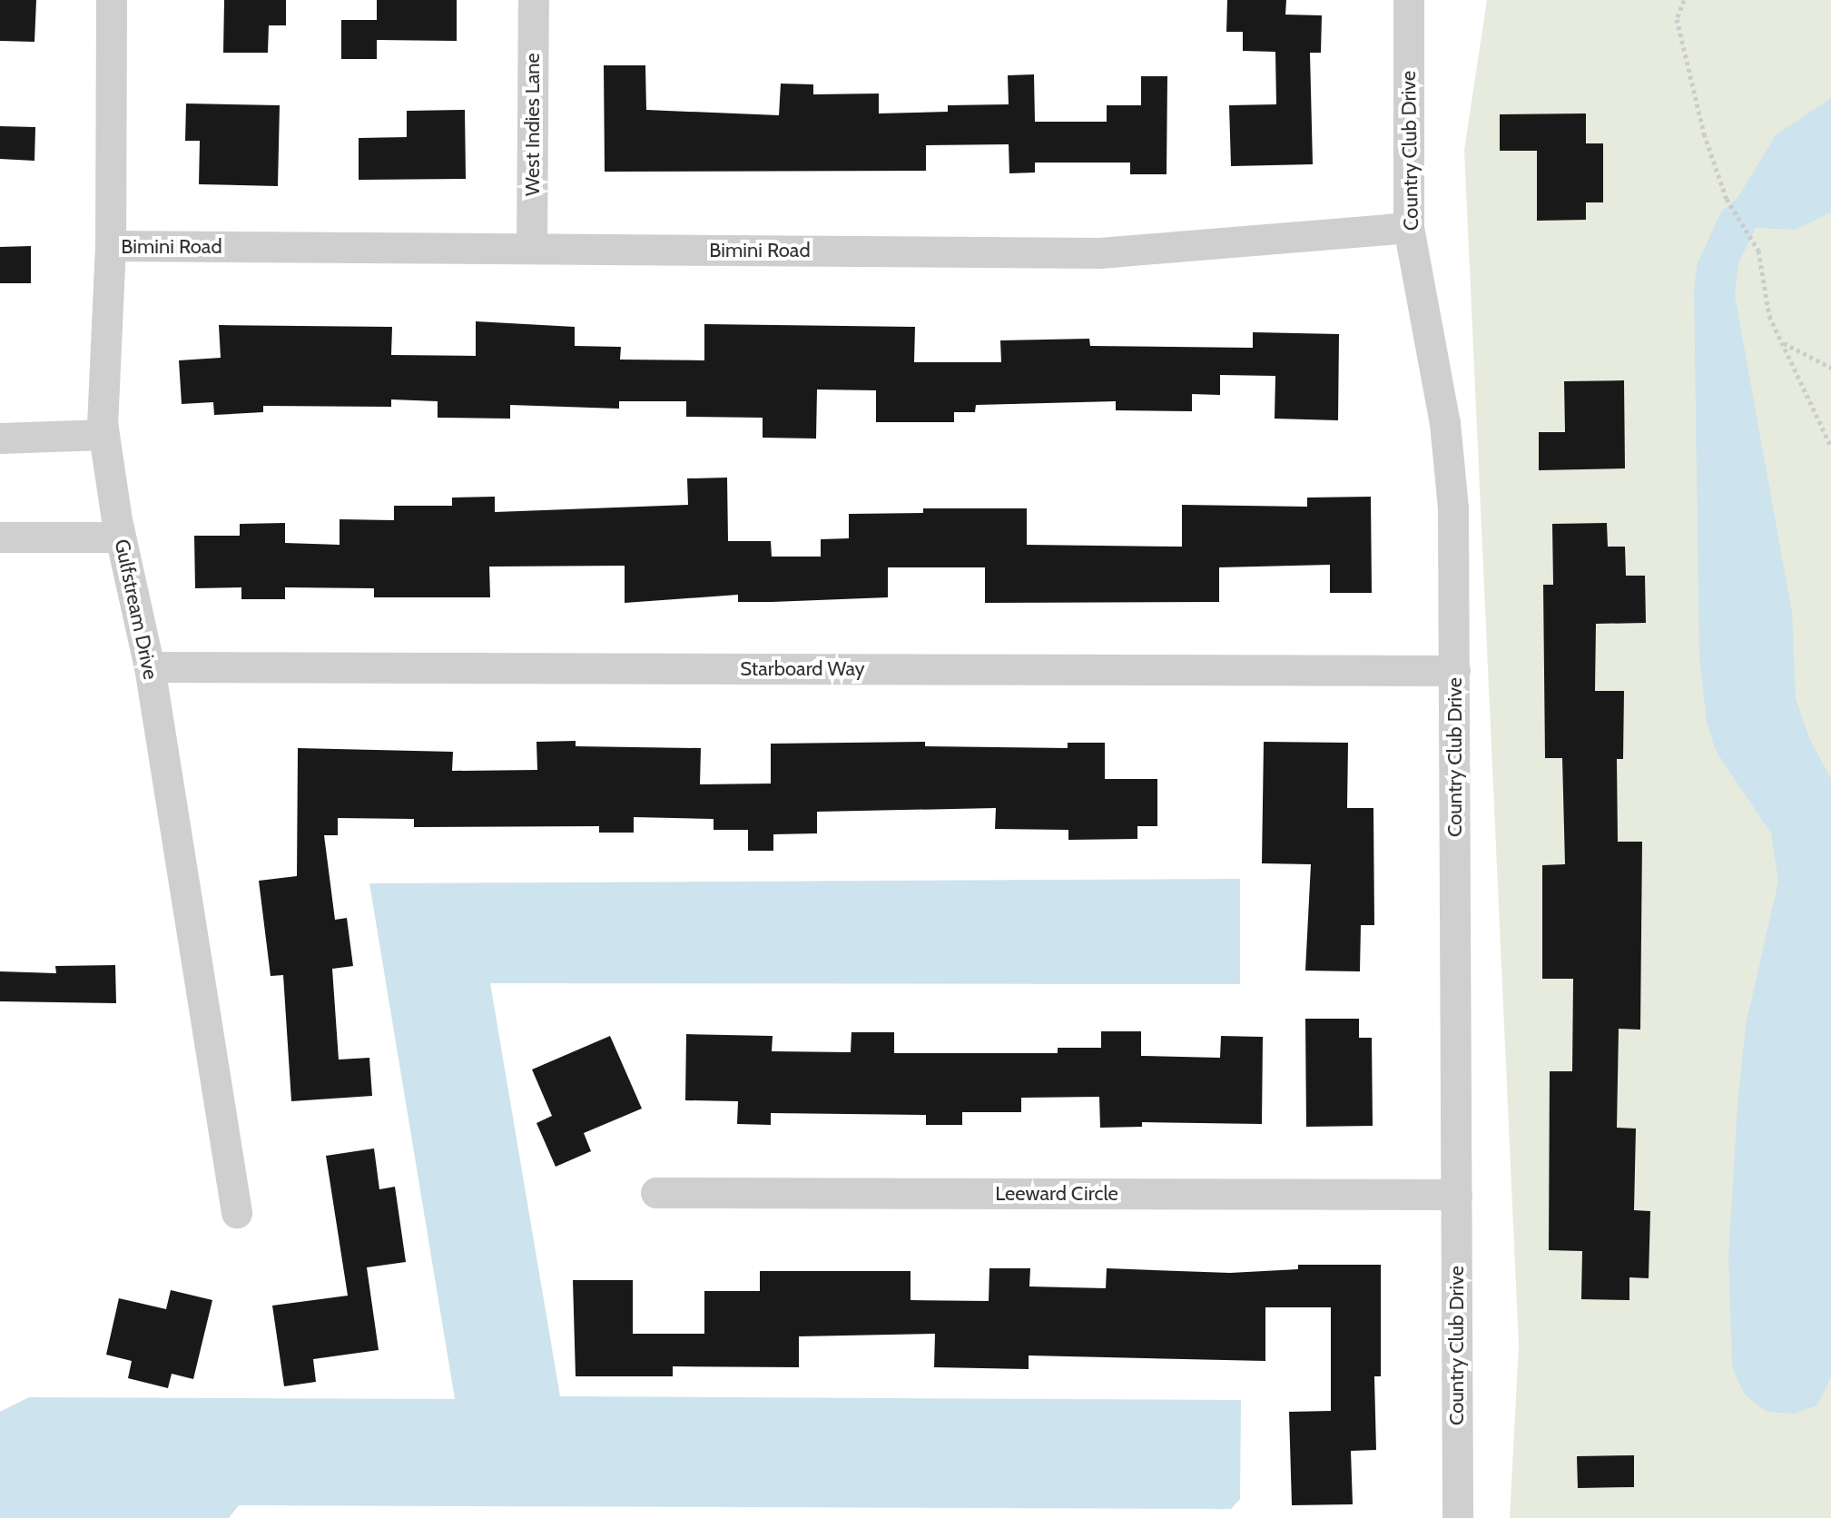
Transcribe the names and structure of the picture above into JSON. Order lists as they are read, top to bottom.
{
  "streets": {
    "street": [
      "West Indies Lane",
      "Country Club Drive",
      "Bimini Road",
      "Gulfstream Drive",
      "Starboard Way",
      "Leeward Circle"
    ]
  },
  "crossings": [
    ["West Indies Lane", "Bimini Road"],
    ["Country Club Drive", "Bimini Road"],
    ["Country Club Drive", "Starboard Way"],
    ["Country Club Drive", "Leeward Circle"],
    ["Bimini Road", "Gulfstream Drive"],
    ["Gulfstream Drive", "Starboard Way"]
  ]
}
